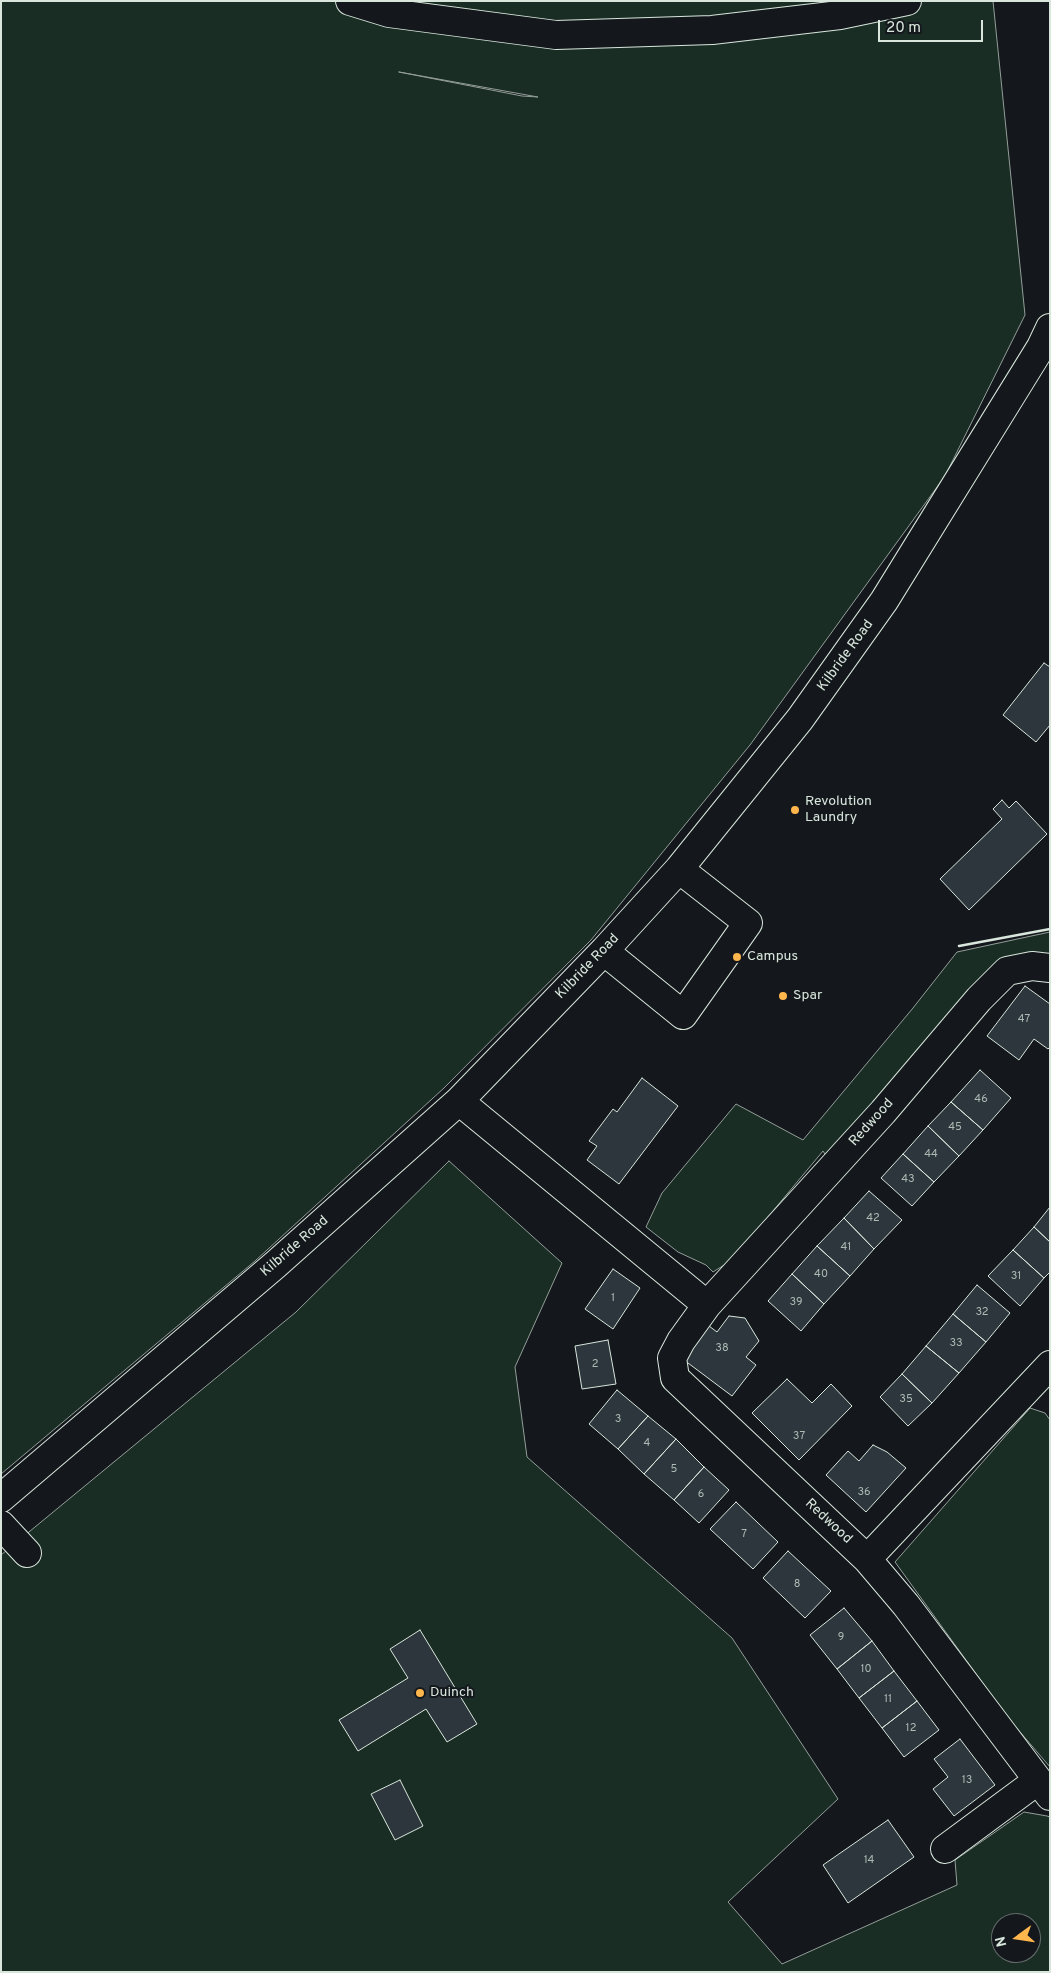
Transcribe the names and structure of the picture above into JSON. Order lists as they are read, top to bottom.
{
  "streets": {
    "street": ["Kilbride Road", "Redwood"]
  },
  "places": [
    "Revolution Laundry",
    "Campus",
    "Spar",
    "Duinch"
  ],
  "house_numbers": [
    "47",
    "46",
    "45",
    "44",
    "43",
    "42",
    "41",
    "40",
    "31",
    "1",
    "39",
    "32",
    "33",
    "38",
    "2",
    "35",
    "3",
    "37",
    "4",
    "5",
    "36",
    "6",
    "7",
    "8",
    "9",
    "10",
    "11",
    "12",
    "13",
    "14"
  ],
  "scale_bar": "20 m",
  "north": "left"
}
